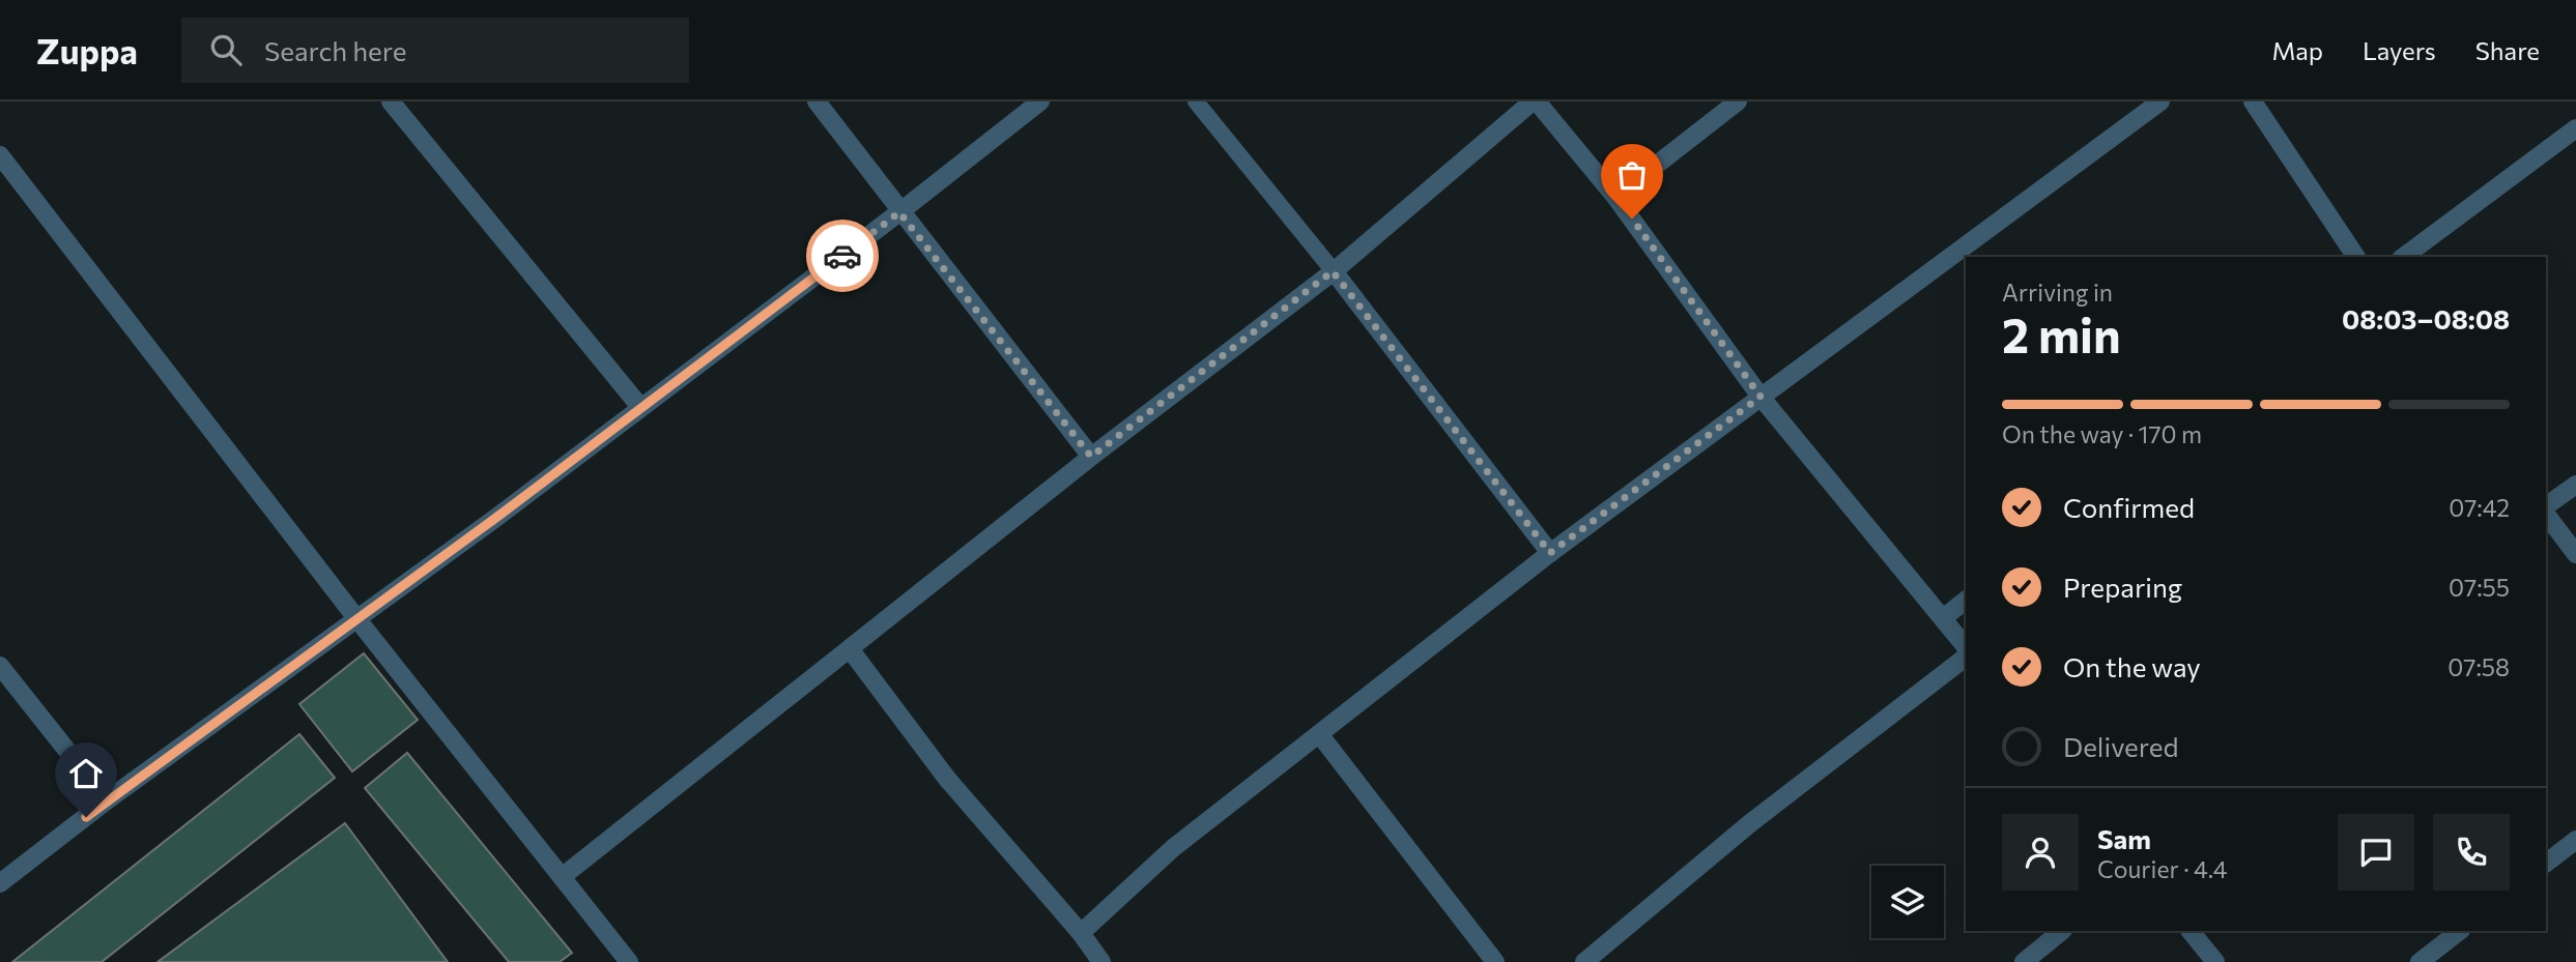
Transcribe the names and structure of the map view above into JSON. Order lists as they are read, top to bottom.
{
  "page": {
    "header": "Zuppa",
    "search": "Search here",
    "nav": ["Map", "Layers", "Share"],
    "heading": ["2 min", "Arriving in", "08:03–08:08"],
    "panel": ["Sam", "Courier · 4.4"],
    "bar": "On the way · 170 m",
    "list": [
      ["Confirmed", "07:42"],
      ["Preparing", "07:55"],
      ["On the way", "07:58"],
      "Delivered"
    ]
  }
}
